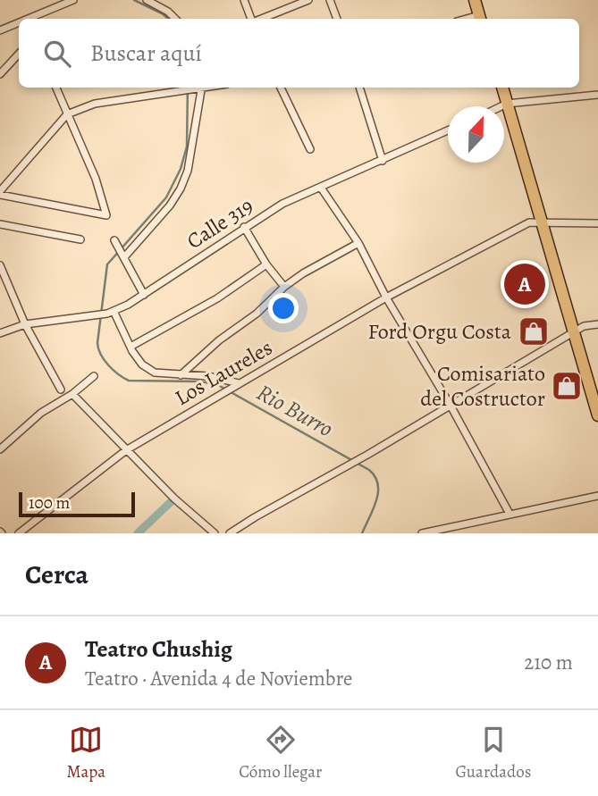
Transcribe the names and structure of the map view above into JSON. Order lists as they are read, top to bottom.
{
  "streets": {
    "street": ["Calle 319", "Los Laureles"]
  },
  "water": ["Rio Burro"],
  "places": {
    "shop": ["Ford Orgu Costa", "Comisariato del Costructor"]
  },
  "scale_bar": "100 m",
  "north": "top",
  "page": {
    "search": "Buscar aquí",
    "pins": "A",
    "scale": "100 m",
    "heading": "Cerca",
    "list": [
      {
        "mark": "A",
        "name": "Teatro Chushig",
        "note": "Teatro · Avenida 4 de Noviembre",
        "value": "210 m"
      }
    ],
    "nav": ["Mapa", "Cómo llegar", "Guardados"]
  }
}
